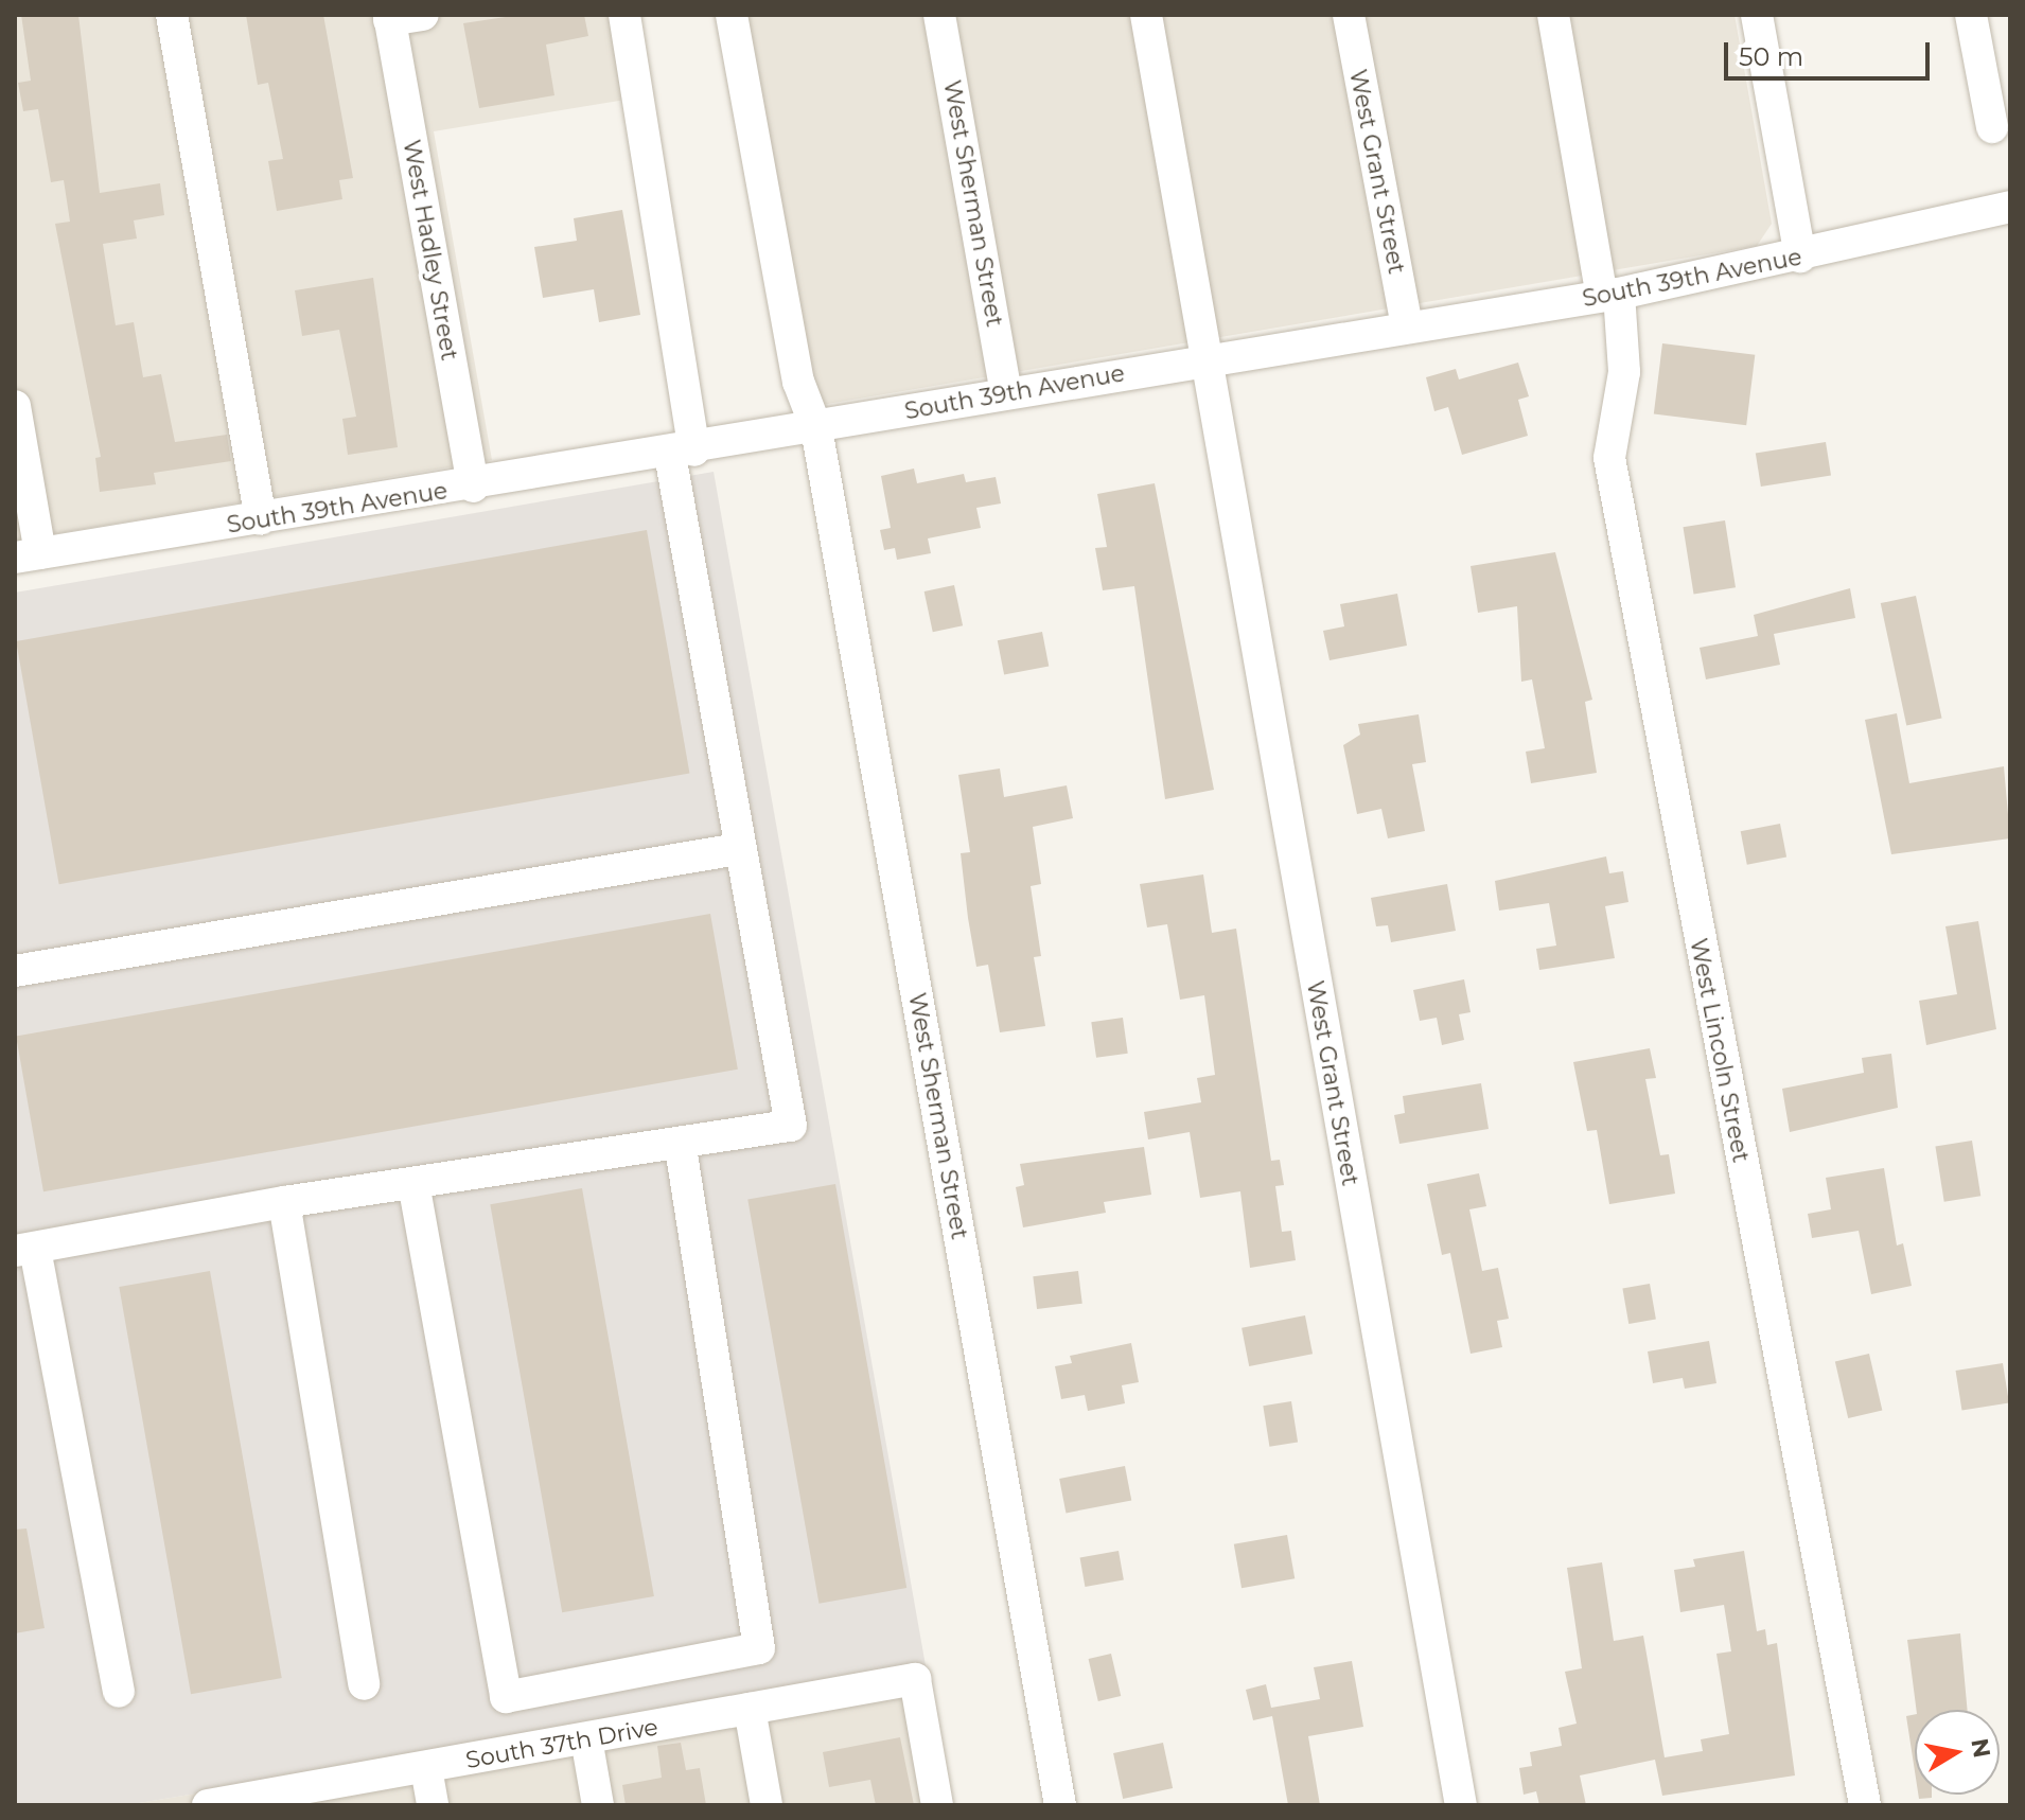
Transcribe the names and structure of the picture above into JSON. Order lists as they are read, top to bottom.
{
  "streets": {
    "street": [
      "West Grant Street",
      "West Sherman Street",
      "West Hadley Street",
      "South 39th Avenue",
      "West Lincoln Street",
      "South 37th Drive"
    ]
  },
  "crossings": [
    ["West Grant Street", "South 39th Avenue"],
    ["West Sherman Street", "South 39th Avenue"],
    ["West Hadley Street", "South 39th Avenue"],
    ["South 39th Avenue", "West Lincoln Street"]
  ],
  "scale_bar": "50 m",
  "north": "right"
}
